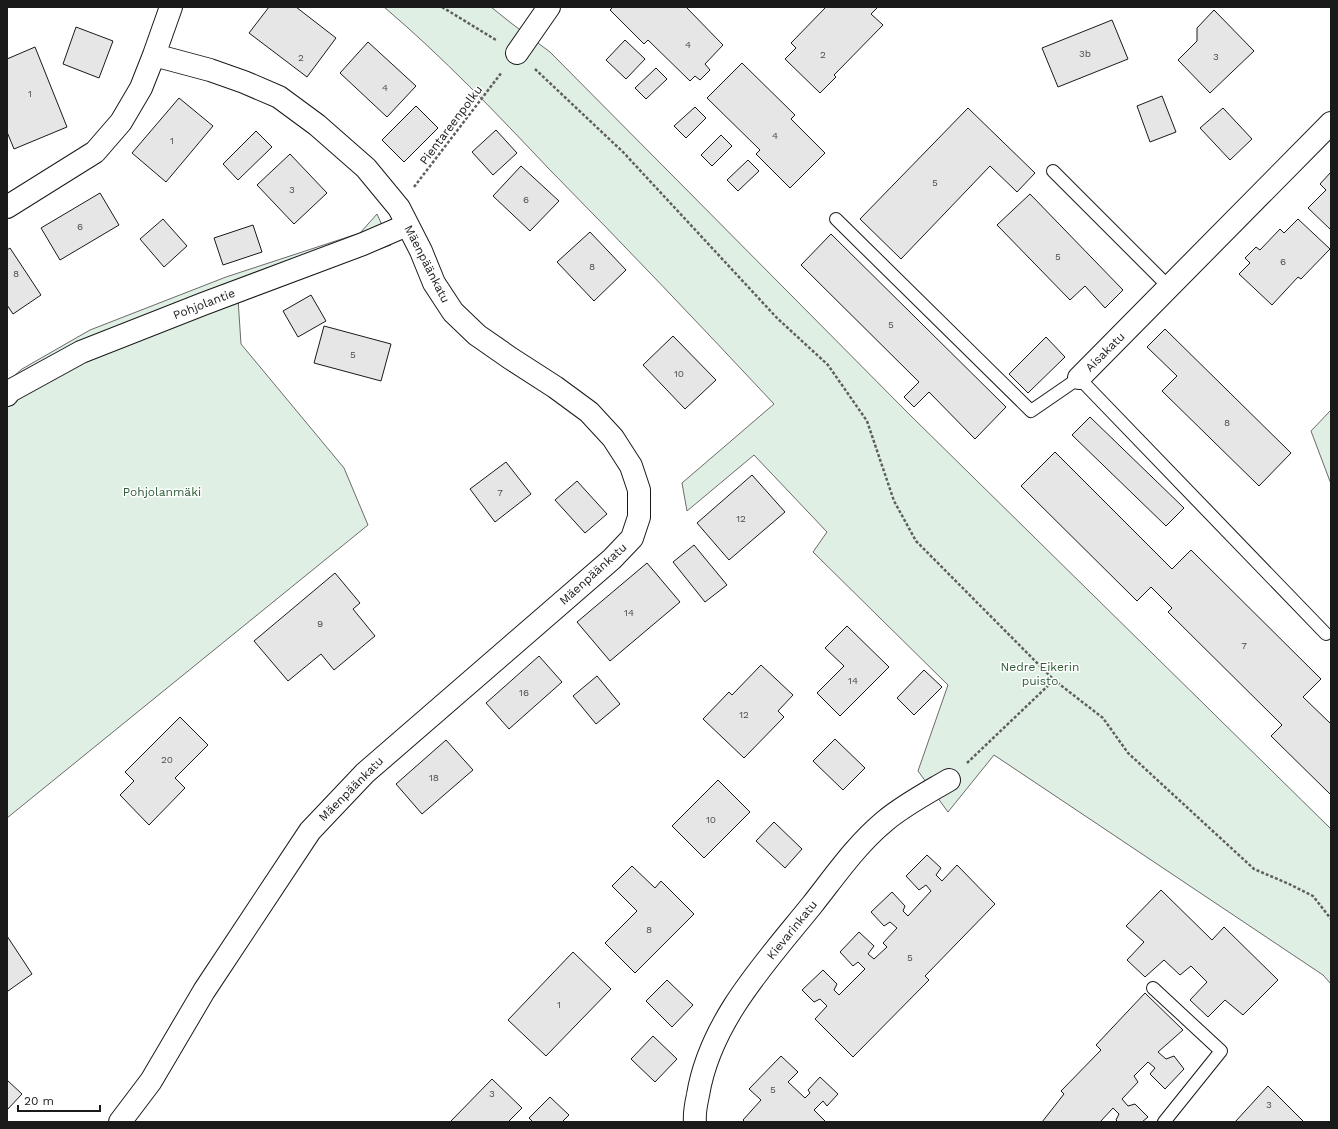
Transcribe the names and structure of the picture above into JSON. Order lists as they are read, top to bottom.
{
  "streets": {
    "street": [
      "Mäenpäänkatu",
      "Pohjolantie",
      "Aisakatu",
      "Kievarinkatu"
    ],
    "path": ["Pientareenpolku"]
  },
  "crossings": [
    ["Pientareenpolku", "Mäenpäänkatu"],
    ["Pientareenpolku", "Pohjolantie"],
    ["Mäenpäänkatu", "Pohjolantie"]
  ],
  "parks": ["Pohjolanmäki", "Nedre Eikerin puisto"],
  "house_numbers": [
    "4",
    "3b",
    "2",
    "3",
    "2",
    "4",
    "1",
    "4",
    "1",
    "5",
    "3",
    "6",
    "6",
    "5",
    "6",
    "8",
    "8",
    "5",
    "5",
    "10",
    "8",
    "7",
    "12",
    "14",
    "9",
    "7",
    "14",
    "16",
    "12",
    "20",
    "18",
    "10",
    "8",
    "5",
    "1",
    "5",
    "3",
    "3"
  ],
  "scale_bar": "20 m"
}
